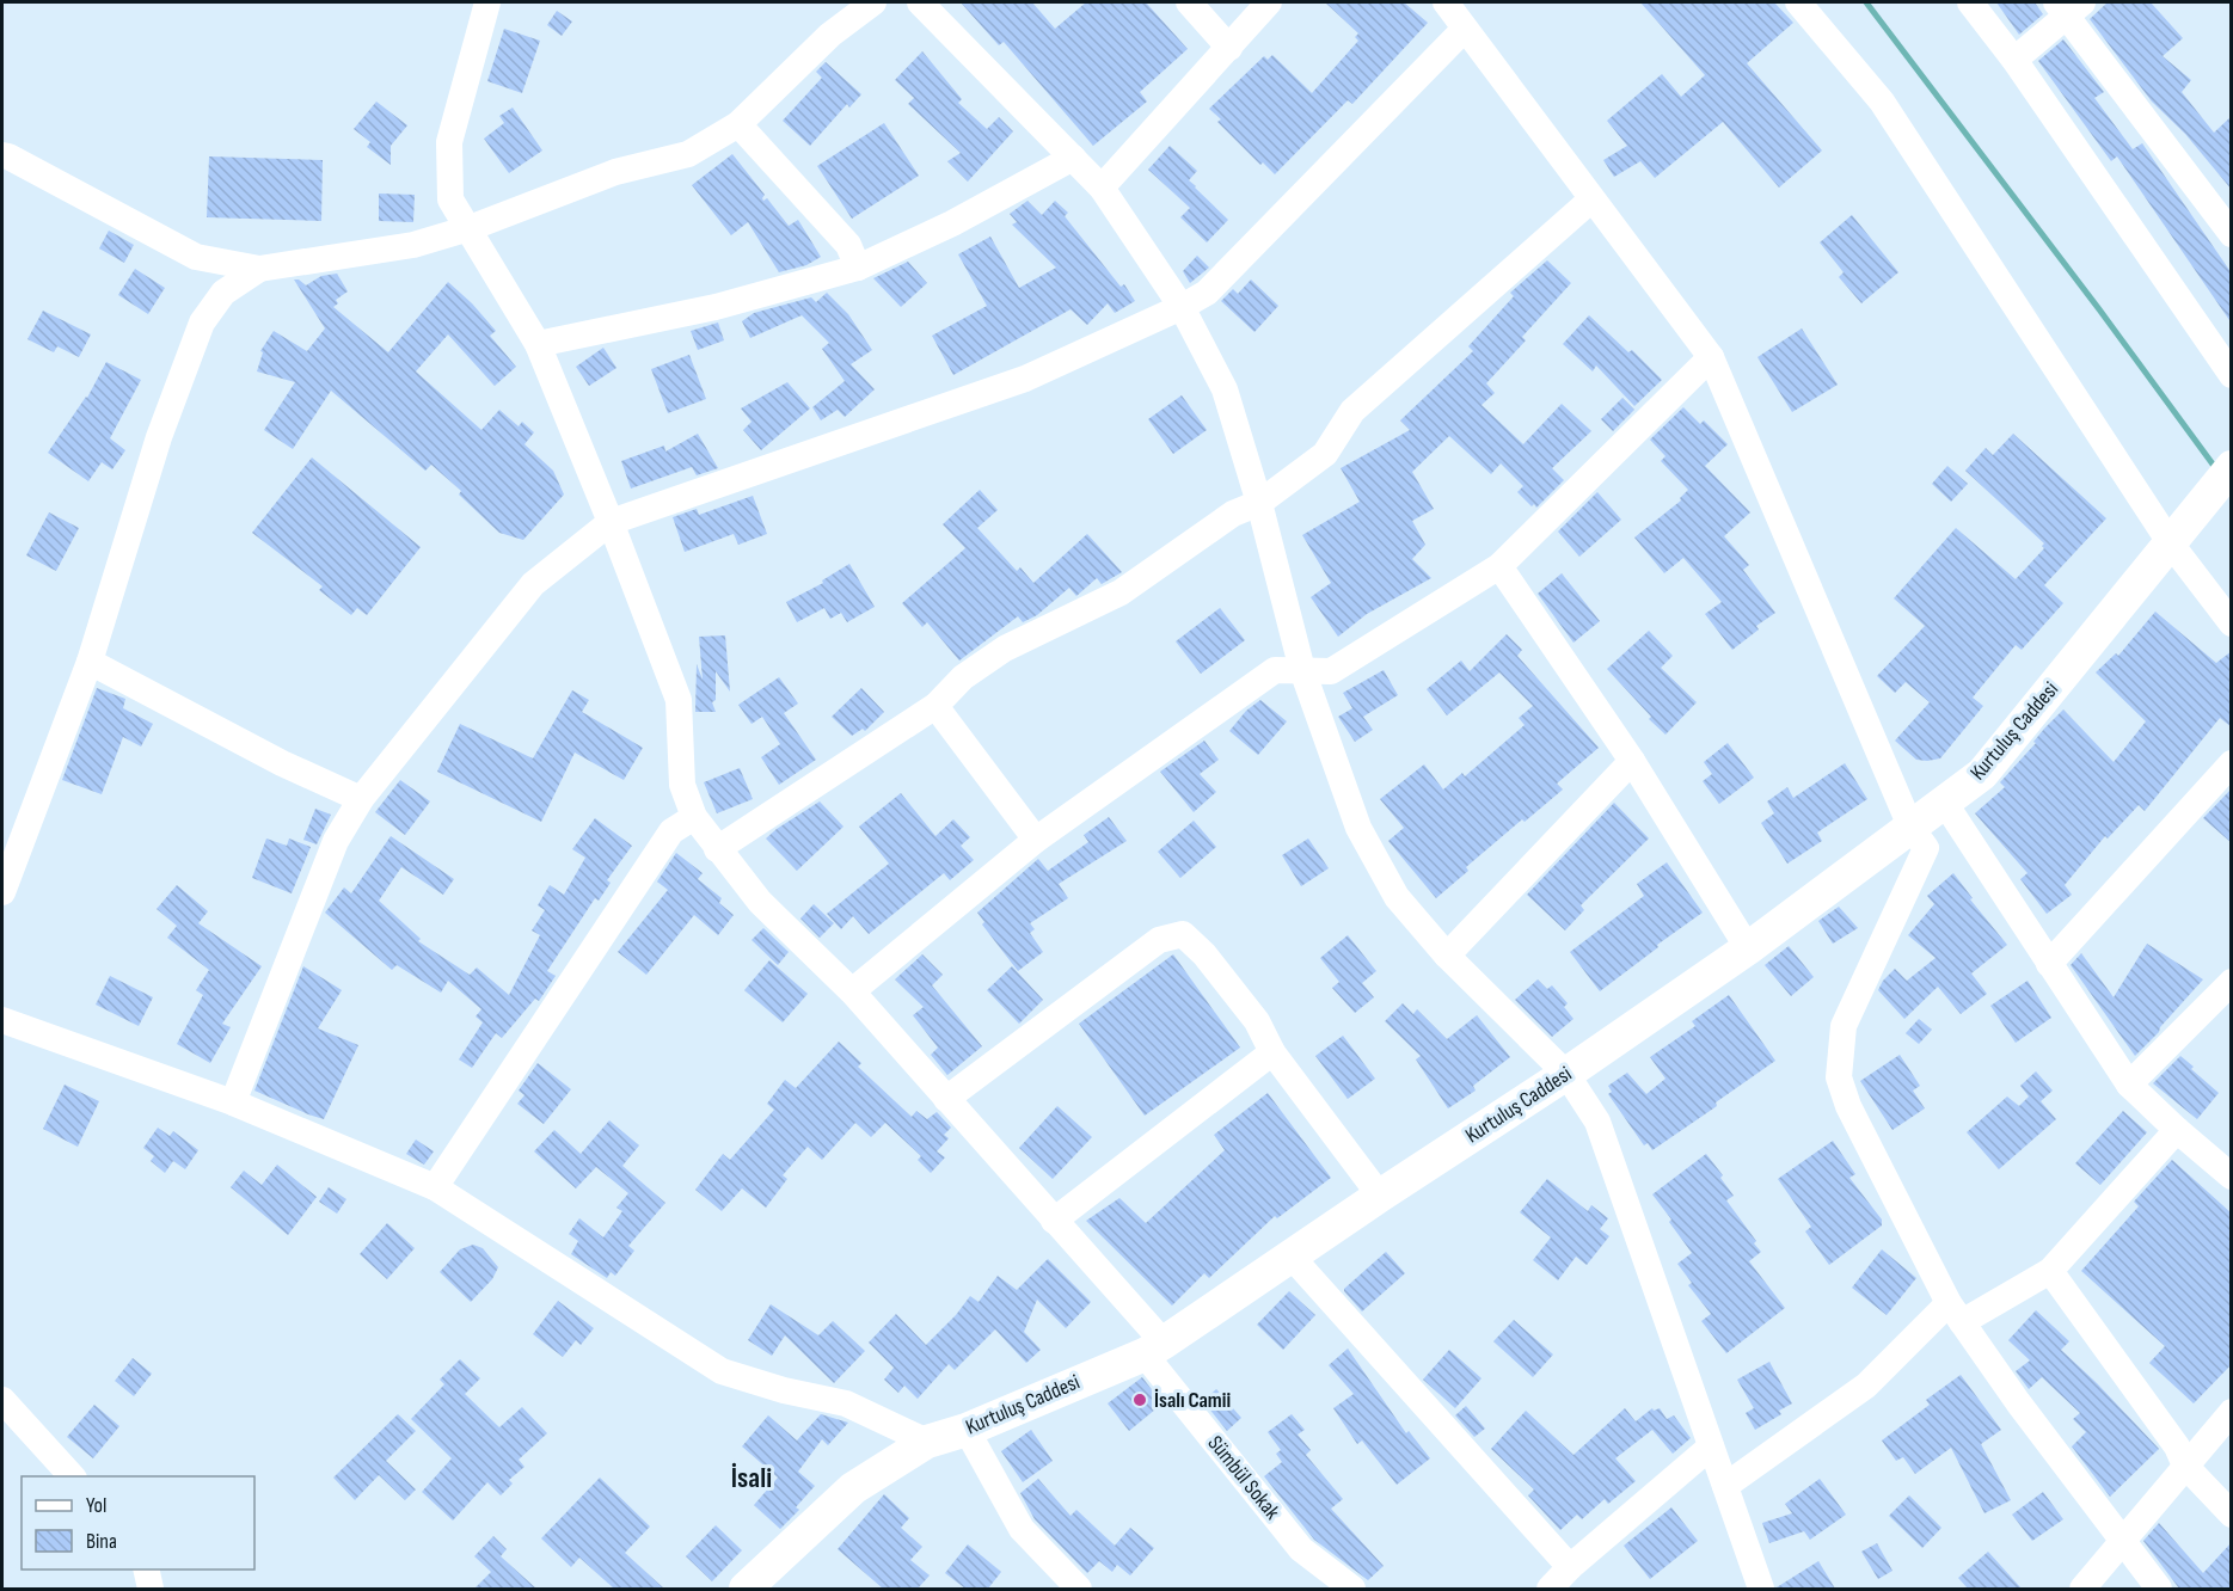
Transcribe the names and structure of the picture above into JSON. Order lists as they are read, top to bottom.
{
  "streets": {
    "main road": ["Kurtuluş Caddesi"],
    "street": ["Sümbül Sokak"]
  },
  "crossings": [
    ["Kurtuluş Caddesi", "Sümbül Sokak"]
  ],
  "districts": ["İsali"],
  "places": ["İsalı Camii"],
  "legend": ["Yol", "Bina"]
}
